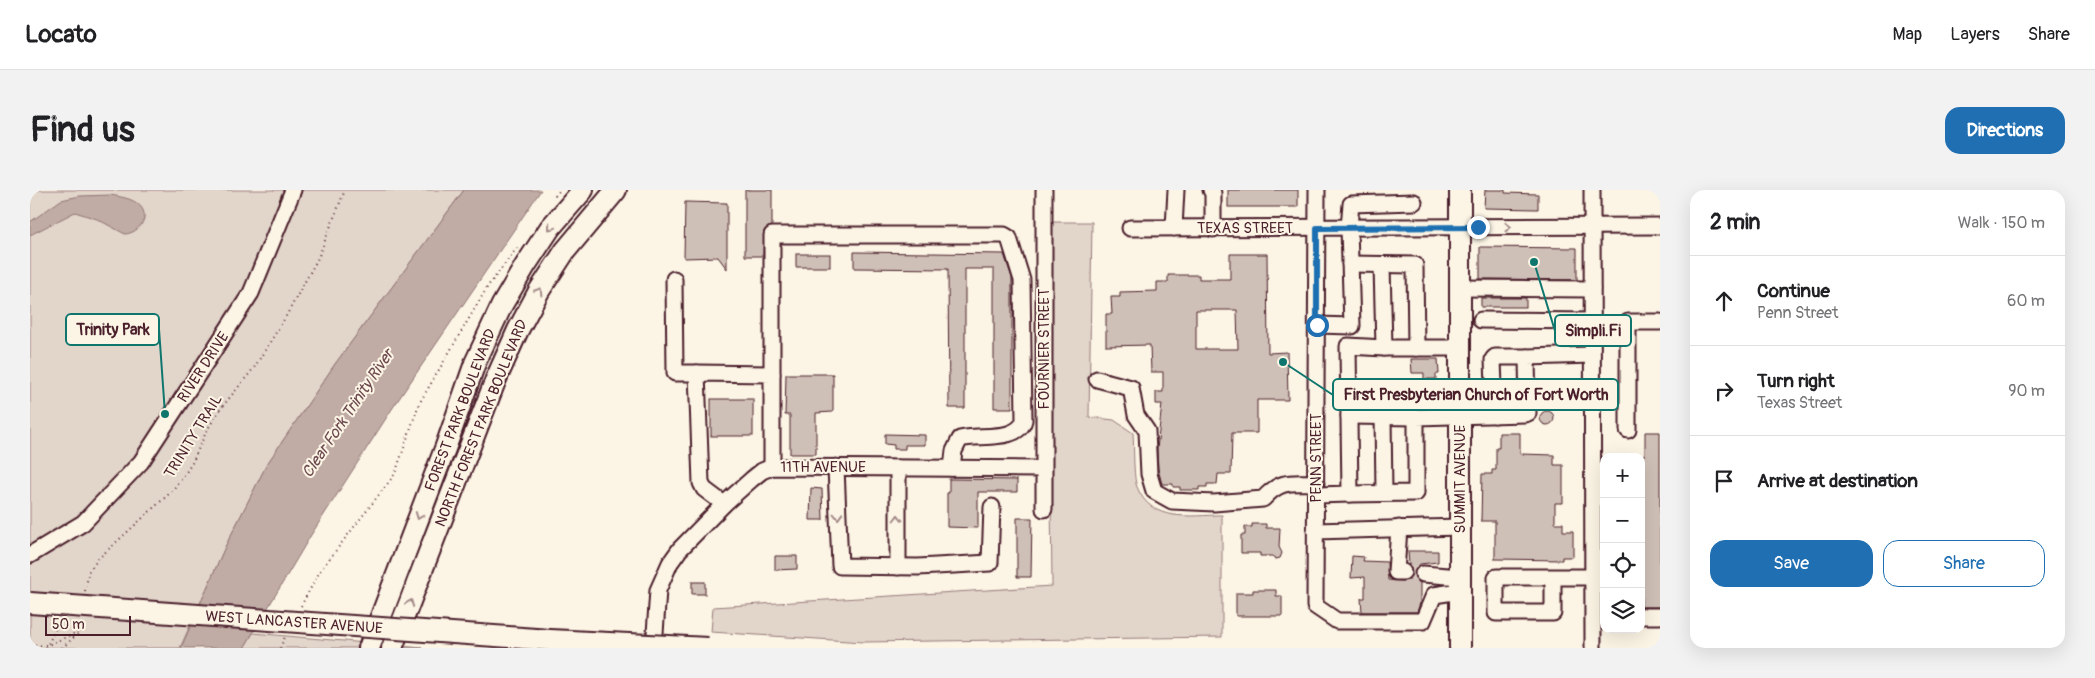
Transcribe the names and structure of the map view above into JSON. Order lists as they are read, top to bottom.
{
  "streets": {
    "main road": [
      "FOREST PARK BOULEVARD",
      "NORTH FOREST PARK BOULEVARD",
      "SUMMIT AVENUE",
      "WEST LANCASTER AVENUE"
    ],
    "street": [
      "TEXAS STREET",
      "FOURNIER STREET",
      "RIVER DRIVE",
      "PENN STREET",
      "11TH AVENUE"
    ],
    "path": ["TRINITY TRAIL"]
  },
  "crossings": [
    ["TEXAS STREET", "PENN STREET"],
    ["TEXAS STREET", "SUMMIT AVENUE"],
    ["FOURNIER STREET", "11TH AVENUE"],
    ["PENN STREET", "SUMMIT AVENUE"]
  ],
  "one_way": ["FOREST PARK BOULEVARD", "NORTH FOREST PARK BOULEVARD"],
  "water": ["Clear Fork Trinity River"],
  "places": ["Simpli.Fi", "First Presbyterian Church of Fort Worth", "Trinity Park"],
  "scale_bar": "50 m",
  "page": {
    "header": "Locato",
    "nav": ["Map", "Layers", "Share"],
    "buttons": [
      "Directions",
      ["Save", "Share"]
    ],
    "title": "Find us",
    "heading": ["2 min", "Walk · 150 m"],
    "list": [
      ["Continue", "Penn Street", "60 m"],
      ["Turn right", "Texas Street", "90 m"],
      "Arrive at destination"
    ],
    "map_buttons": ["+", "−"],
    "scale": "50 m"
  }
}
